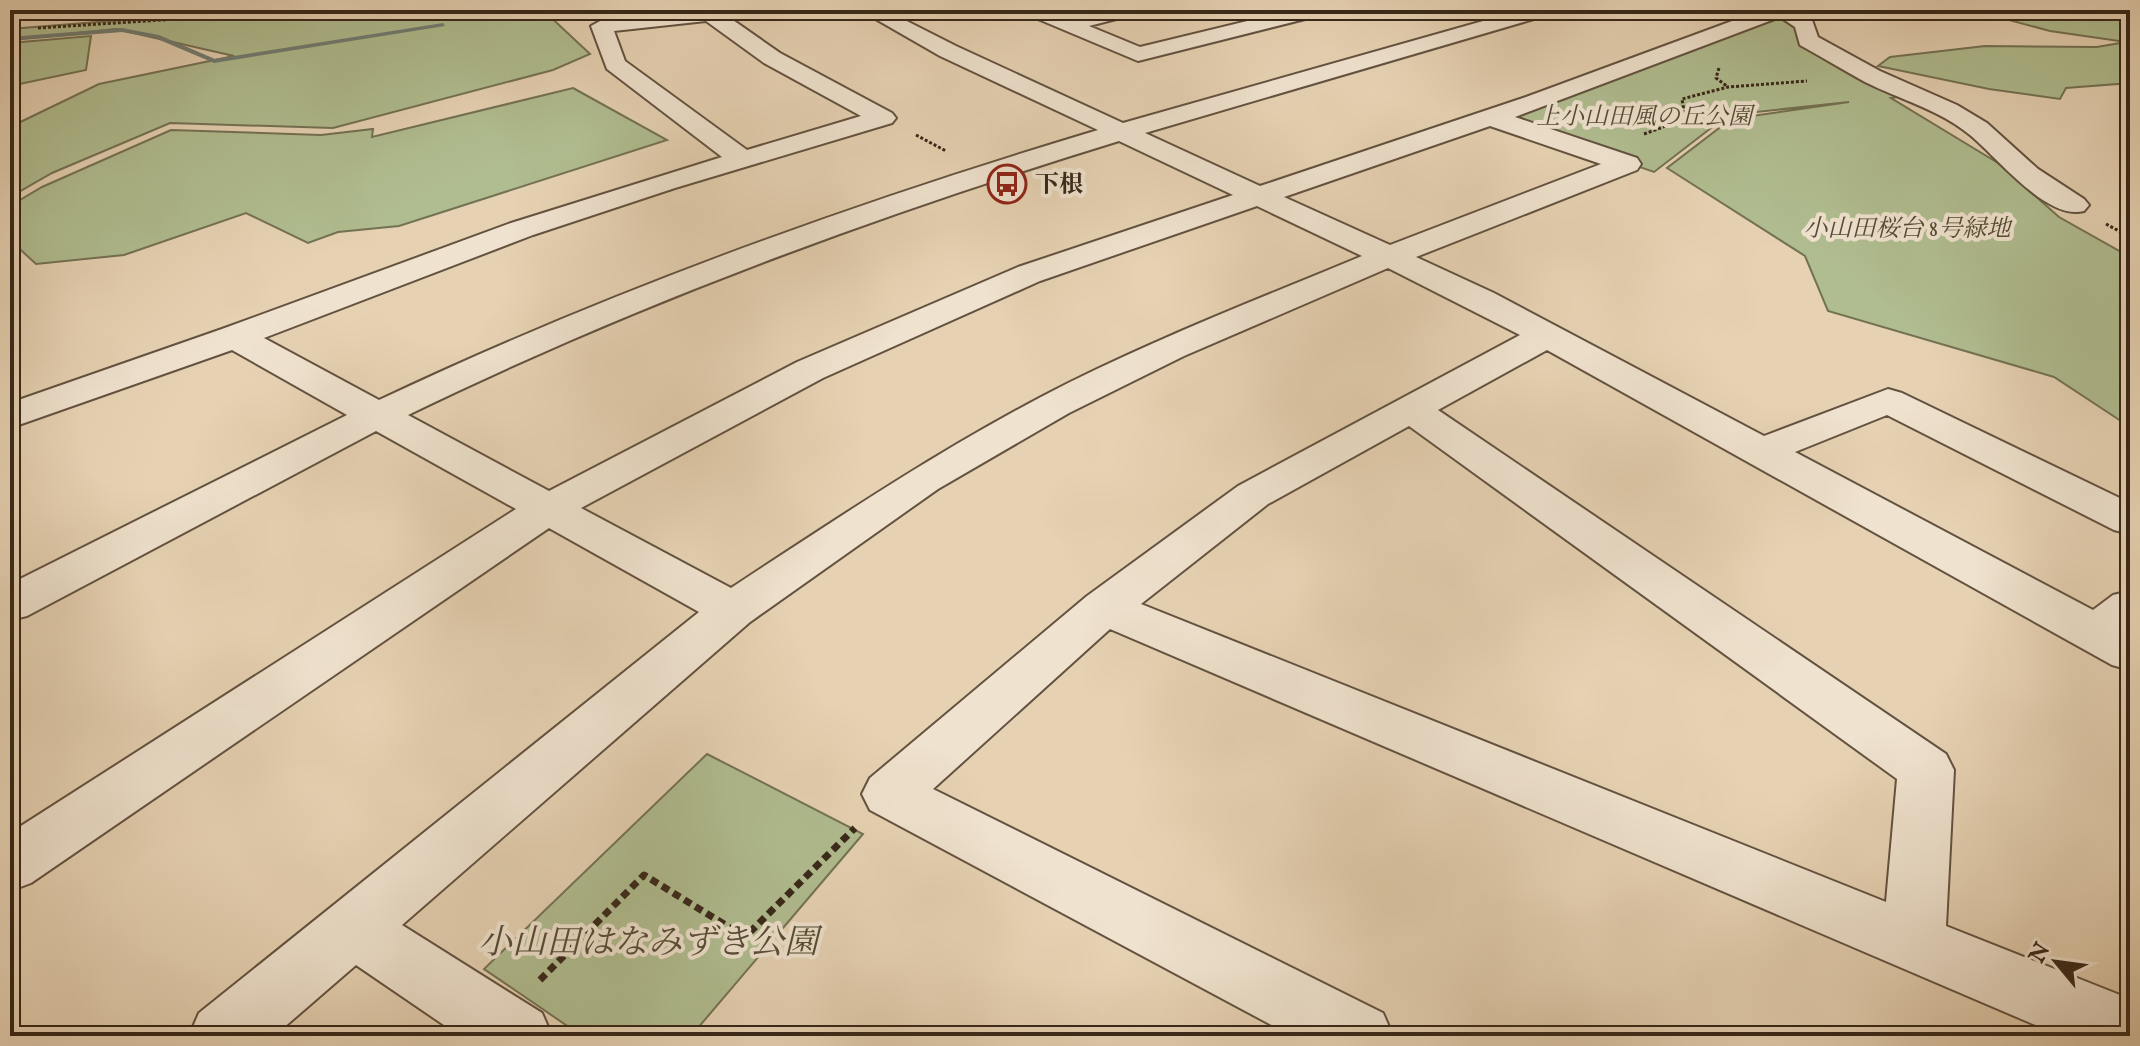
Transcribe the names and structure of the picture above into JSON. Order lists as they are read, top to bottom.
{
  "parks": ["上小山田風の丘公園", "小山田桜台 8号緑地", "小山田はなみずき公園"],
  "places": {
    "bus stop": ["下根"]
  },
  "north": "top left"
}
